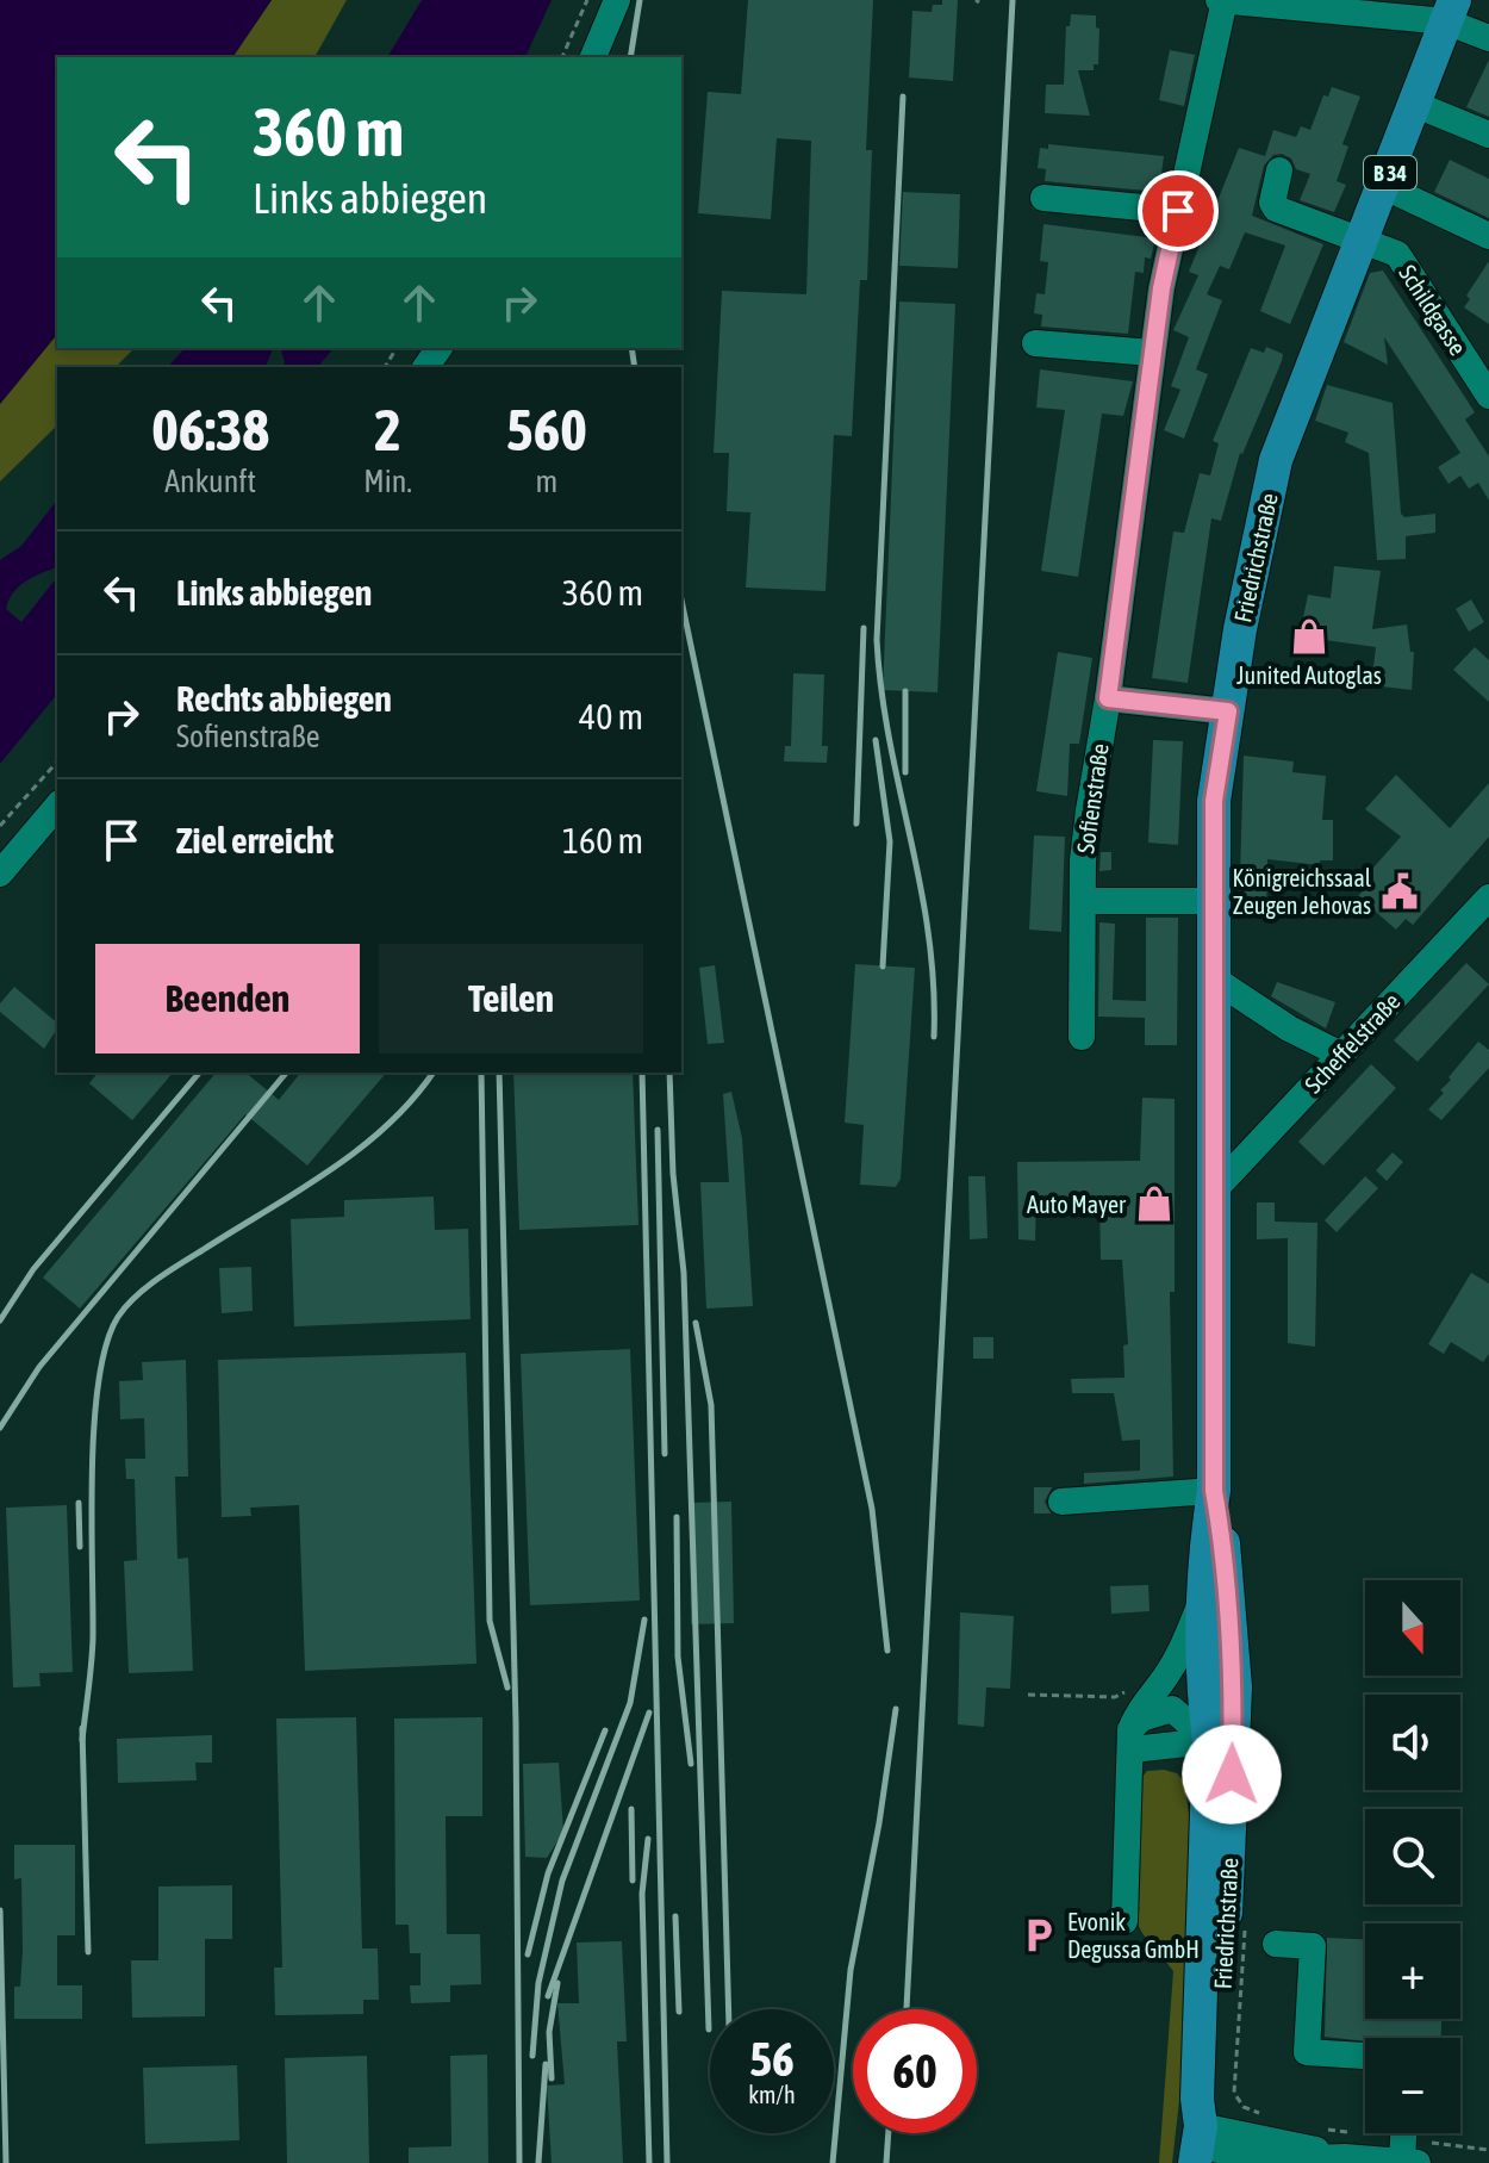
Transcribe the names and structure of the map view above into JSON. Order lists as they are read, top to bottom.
{
  "streets": {
    "main road": ["B 34", "Friedrichstraße"],
    "street": ["Schildgasse", "Sofienstraße", "Scheffelstraße"]
  },
  "crossings": [
    ["B 34", "Friedrichstraße"],
    ["Schildgasse", "Friedrichstraße"],
    ["Friedrichstraße", "Scheffelstraße"]
  ],
  "places": {
    "shop": ["Junited Autoglas", "Auto Mayer"],
    "public building": ["Königreichssaal Zeugen Jehovas"],
    "parking": ["Evonik Degussa GmbH"]
  },
  "north": "bottom",
  "page": {
    "turn": ["360 m", "Links abbiegen"],
    "eta": [
      "06:38",
      "Ankunft",
      "2",
      "Min.",
      "560",
      "m"
    ],
    "list": [
      {
        "name": "Links abbiegen",
        "value": "360 m"
      },
      {
        "name": "Rechts abbiegen",
        "note": "Sofienstraße",
        "value": "40 m"
      },
      {
        "name": "Ziel erreicht",
        "value": "160 m"
      }
    ],
    "buttons": ["Beenden", "Teilen"],
    "map_buttons": ["+", "−"],
    "speed": "56 km/h",
    "limit": "60"
  }
}
